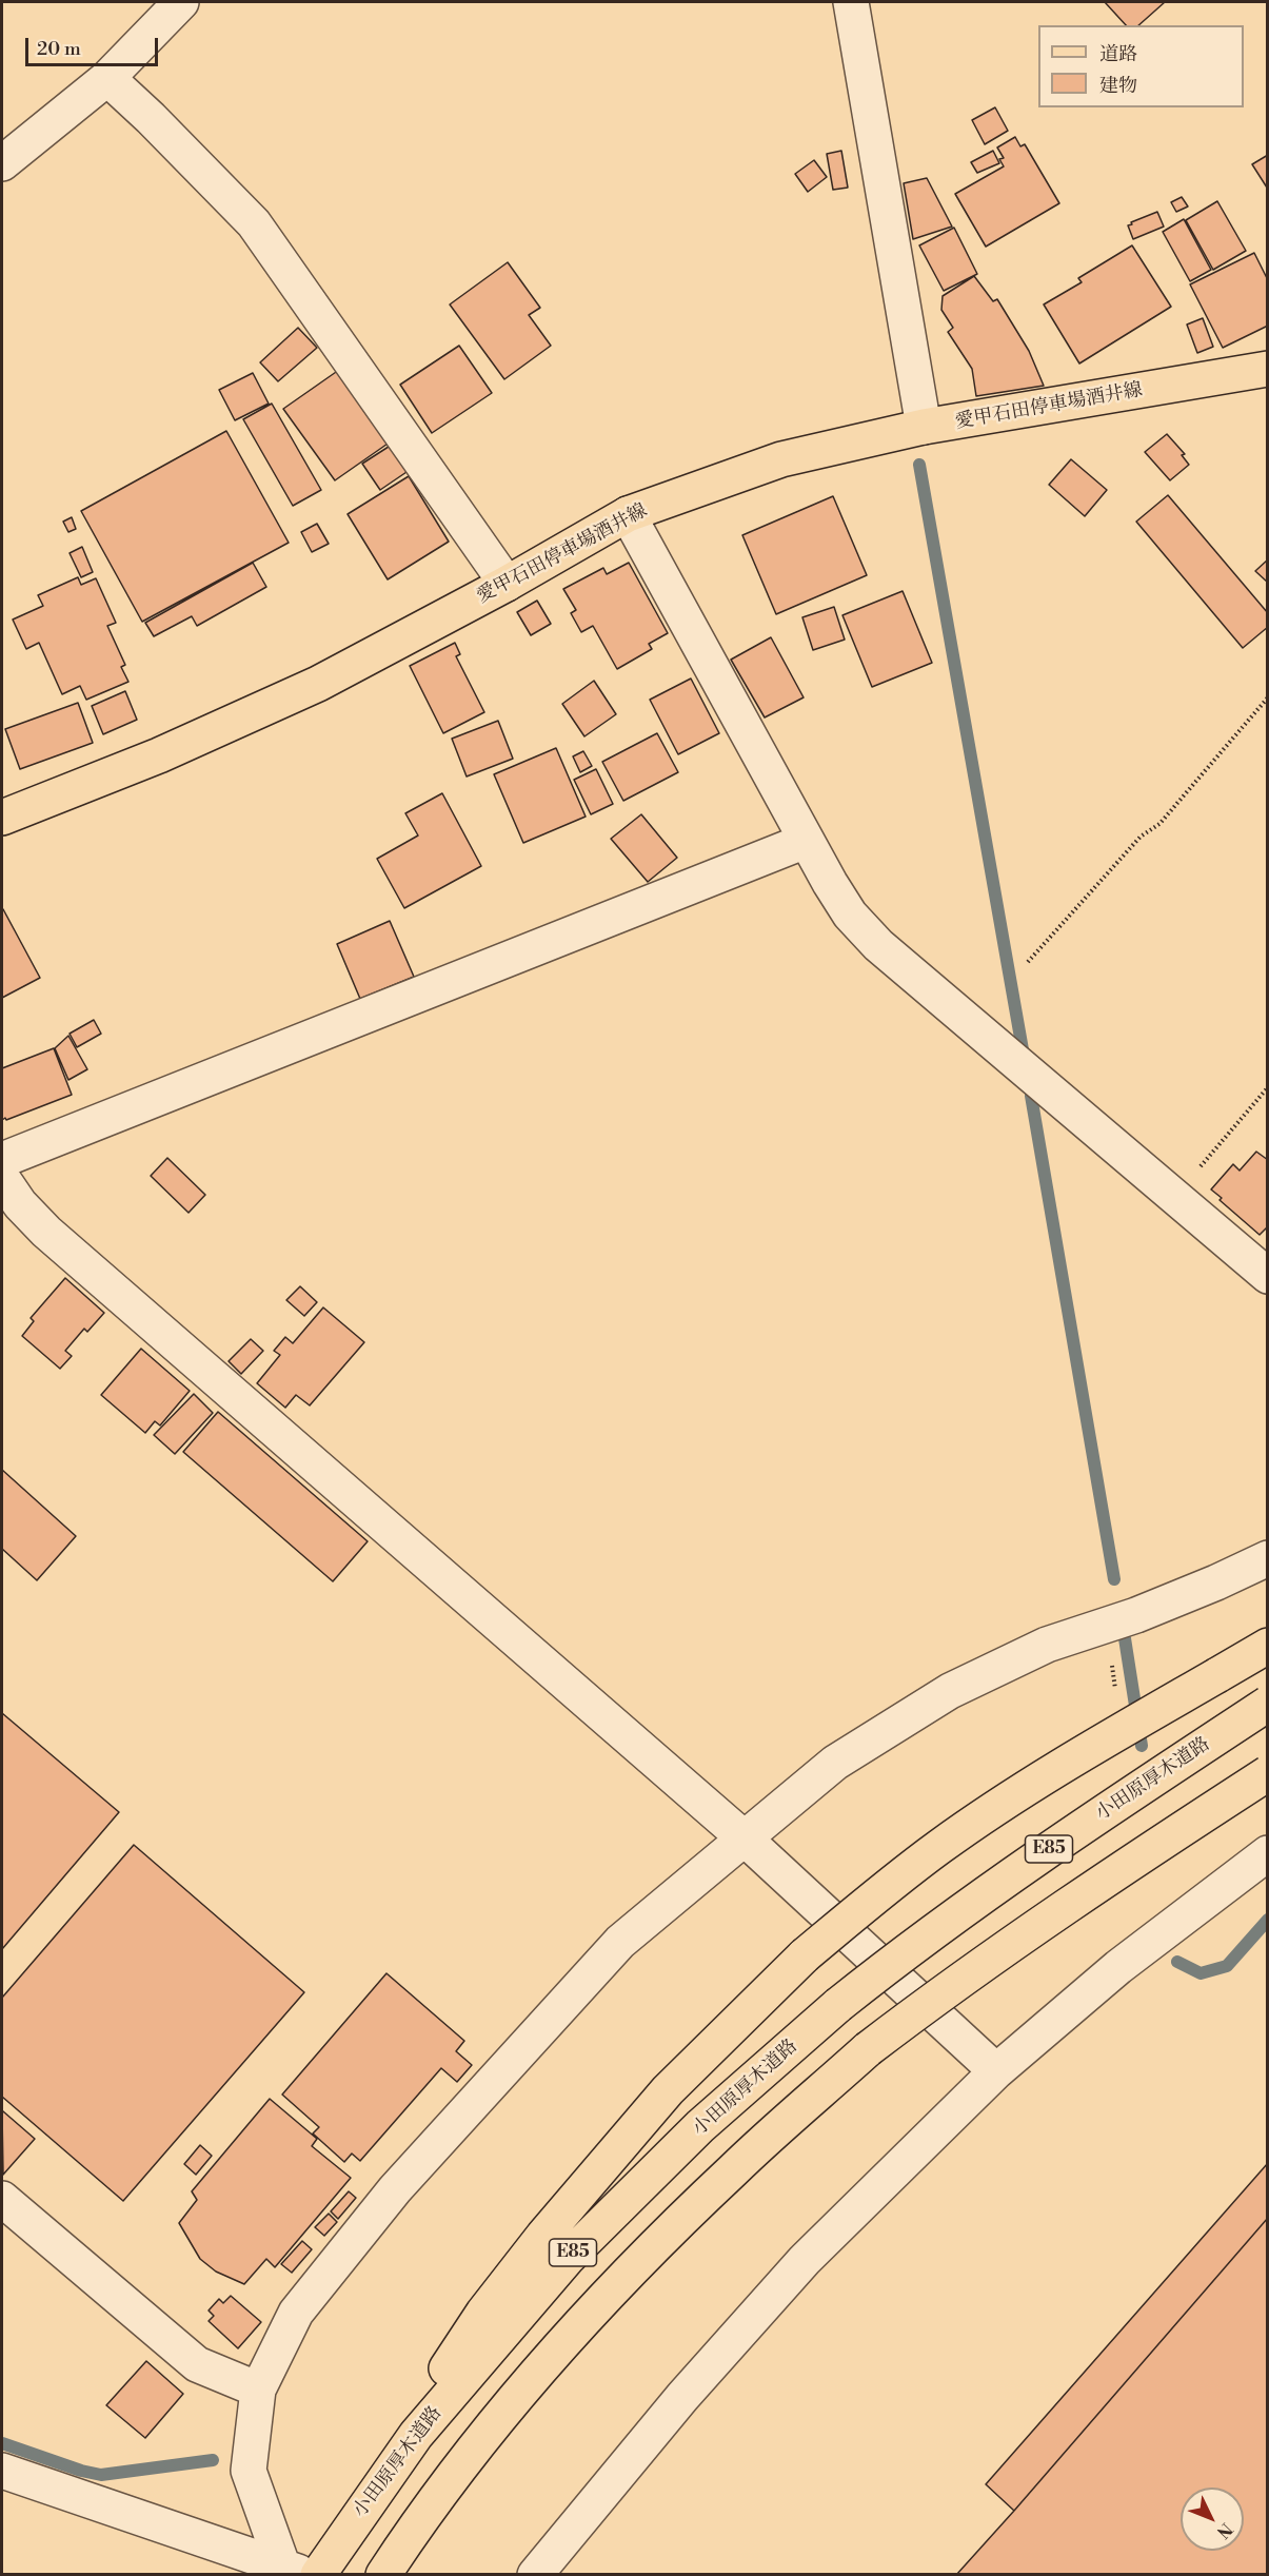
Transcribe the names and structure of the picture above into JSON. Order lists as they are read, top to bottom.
{
  "streets": {
    "main road": ["愛甲石田停車場酒井線", "小田原厚木道路", "E85"]
  },
  "legend": ["道路", "建物"],
  "scale_bar": "20 m",
  "north": "bottom right"
}
